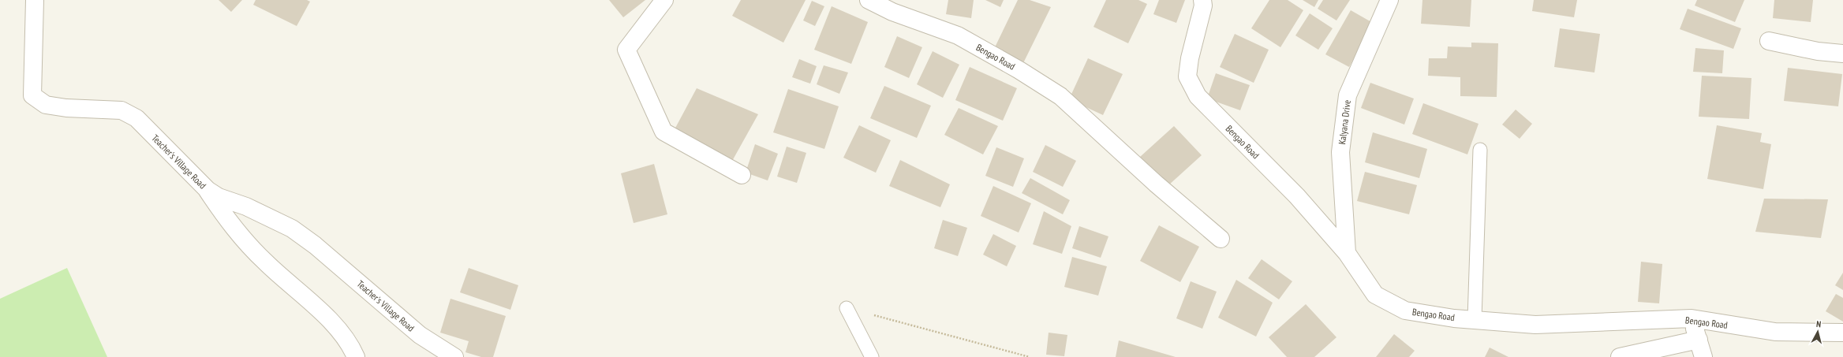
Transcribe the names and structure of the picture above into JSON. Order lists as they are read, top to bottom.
{
  "streets": {
    "street": ["Bengao Road", "Kalyana Drive", "Teacher's Village Road"]
  },
  "crossings": [
    ["Bengao Road", "Kalyana Drive"]
  ],
  "north": "top"
}
